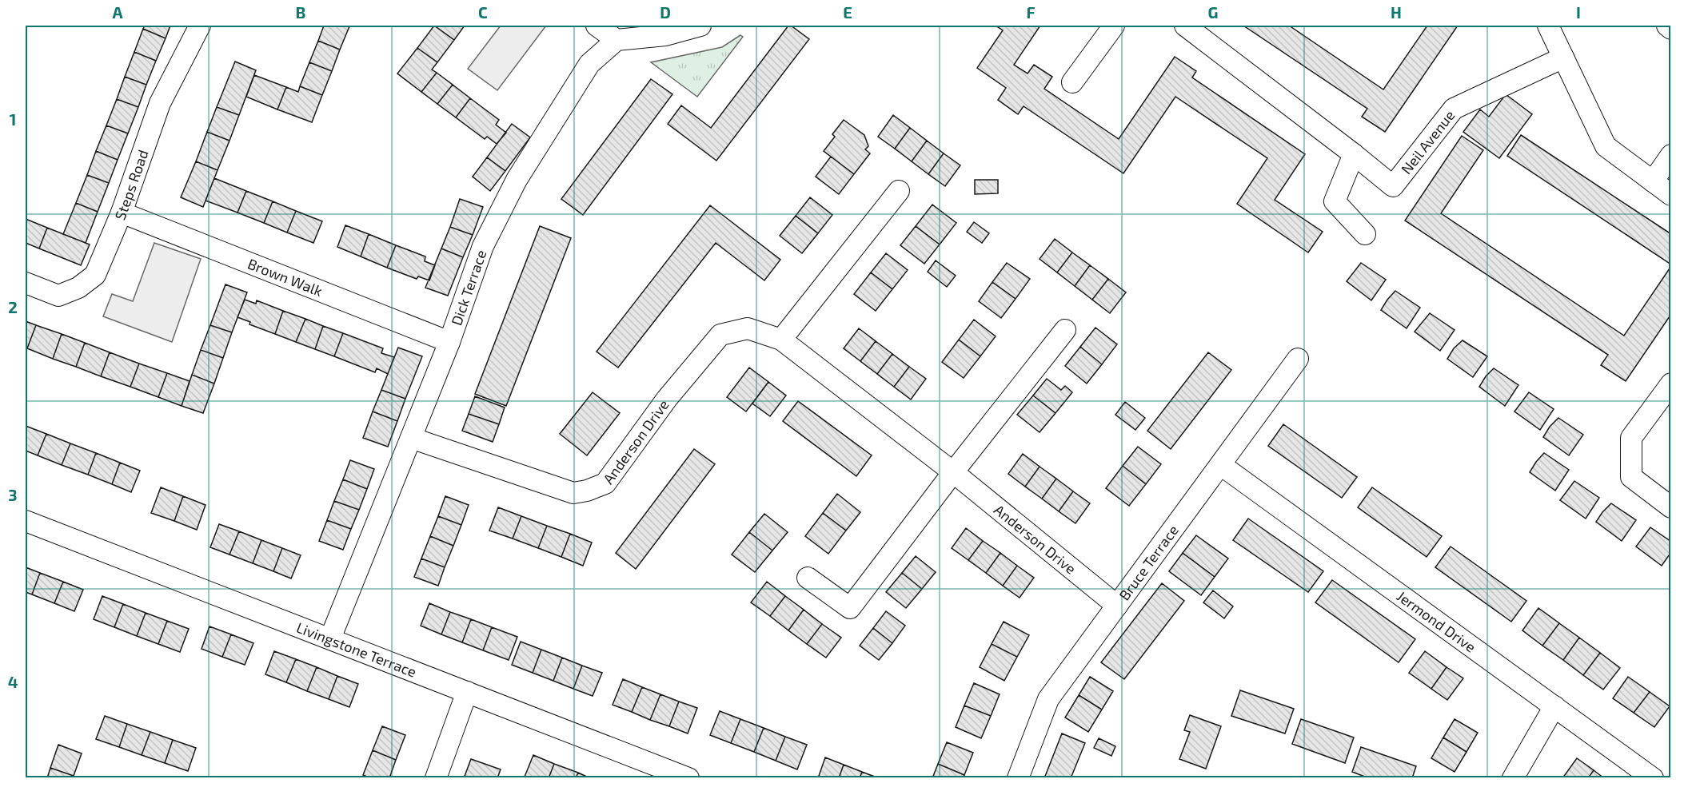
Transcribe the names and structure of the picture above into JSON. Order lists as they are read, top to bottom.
{
  "streets": {
    "street": [
      "Neil Avenue",
      "Steps Road",
      "Brown Walk",
      "Dick Terrace",
      "Anderson Drive",
      "Bruce Terrace",
      "Jermond Drive",
      "Livingstone Terrace"
    ]
  },
  "crossings": [
    ["Steps Road", "Brown Walk"],
    ["Brown Walk", "Dick Terrace"],
    ["Dick Terrace", "Anderson Drive"],
    ["Dick Terrace", "Livingstone Terrace"],
    ["Anderson Drive", "Bruce Terrace"],
    ["Bruce Terrace", "Jermond Drive"]
  ],
  "grid": {
    "columns": [
      "A",
      "B",
      "C",
      "D",
      "E",
      "F",
      "G",
      "H",
      "I"
    ],
    "rows": [
      "1",
      "2",
      "3",
      "4"
    ]
  }
}
